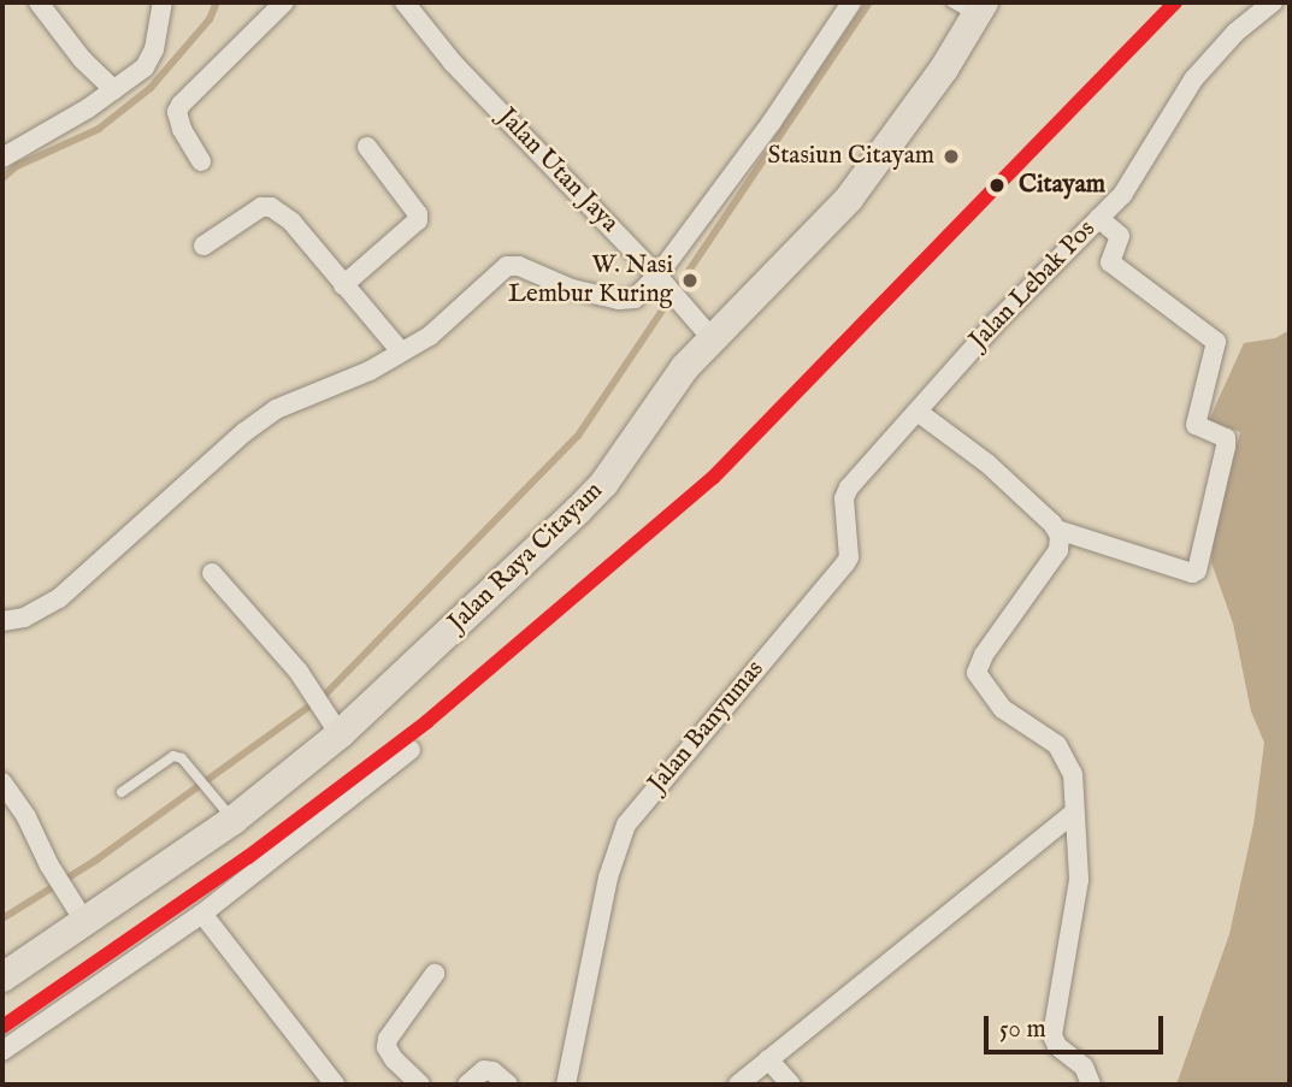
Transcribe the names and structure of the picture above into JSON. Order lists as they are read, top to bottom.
{
  "streets": {
    "main road": ["Jalan Raya Citayam"],
    "street": ["Jalan Utan Jaya", "Jalan Lebak Pos", "Jalan Banyumas"]
  },
  "crossings": [
    ["Jalan Utan Jaya", "Jalan Raya Citayam"],
    ["Jalan Lebak Pos", "Jalan Banyumas"]
  ],
  "places": ["Stasiun Citayam", "Citayam", "W. Nasi Lembur Kuring"],
  "scale_bar": "50 m"
}
